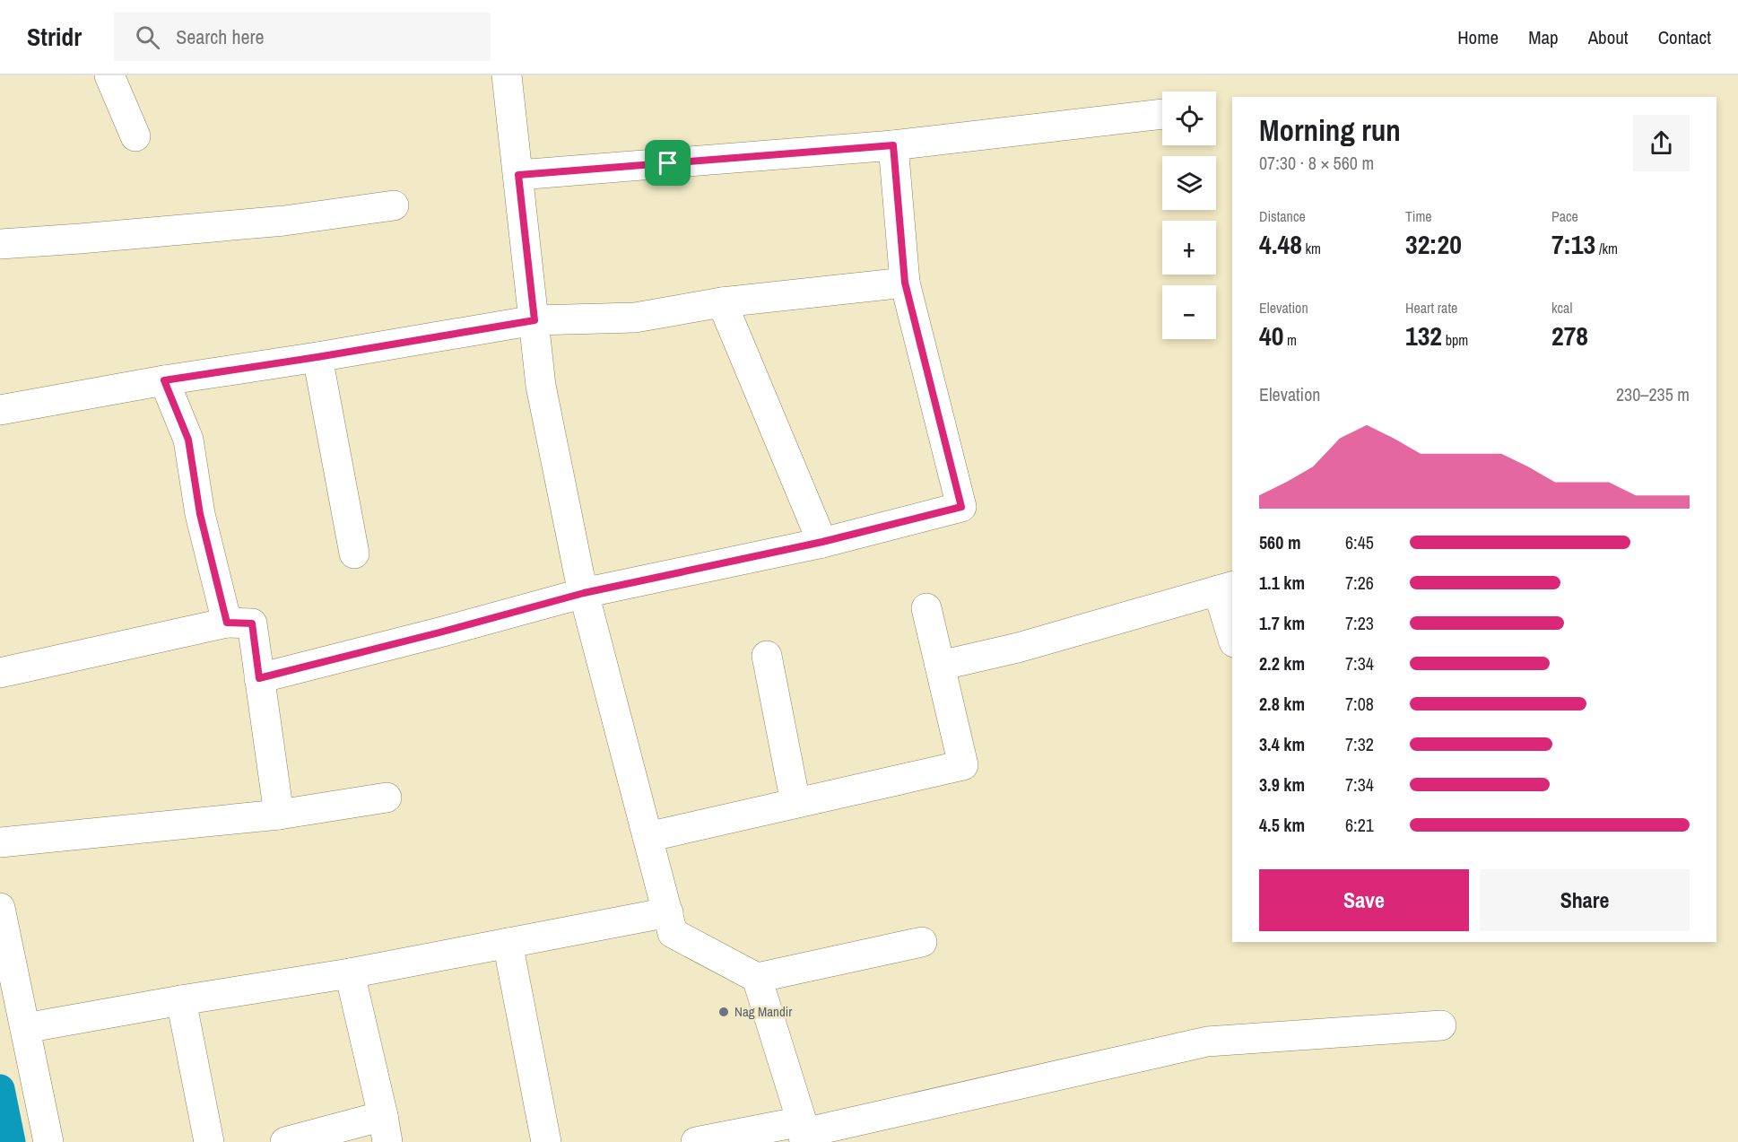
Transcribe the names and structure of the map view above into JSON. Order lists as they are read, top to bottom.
{
  "places": ["Nag Mandir"],
  "page": {
    "header": "Stridr",
    "search": "Search here",
    "nav": [
      "Home",
      "Map",
      "About",
      "Contact"
    ],
    "map_buttons": ["+", "−"],
    "heading": ["Morning run", "07:30 · 8 × 560 m"],
    "stats": [
      ["Distance", "4.48 km"],
      ["Time", "32:20"],
      ["Pace", "7:13 /km"],
      ["Elevation", "40 m"],
      ["Heart rate", "132 bpm"],
      ["kcal", "278"]
    ],
    "chart": ["Elevation", "230–235 m"],
    "list": [
      {
        "name": "560 m",
        "note": "6:45"
      },
      {
        "name": "1.1 km",
        "note": "7:26"
      },
      {
        "name": "1.7 km",
        "note": "7:23"
      },
      {
        "name": "2.2 km",
        "note": "7:34"
      },
      {
        "name": "2.8 km",
        "note": "7:08"
      },
      {
        "name": "3.4 km",
        "note": "7:32"
      },
      {
        "name": "3.9 km",
        "note": "7:34"
      },
      {
        "name": "4.5 km",
        "note": "6:21"
      }
    ],
    "buttons": ["Save", "Share"]
  }
}
